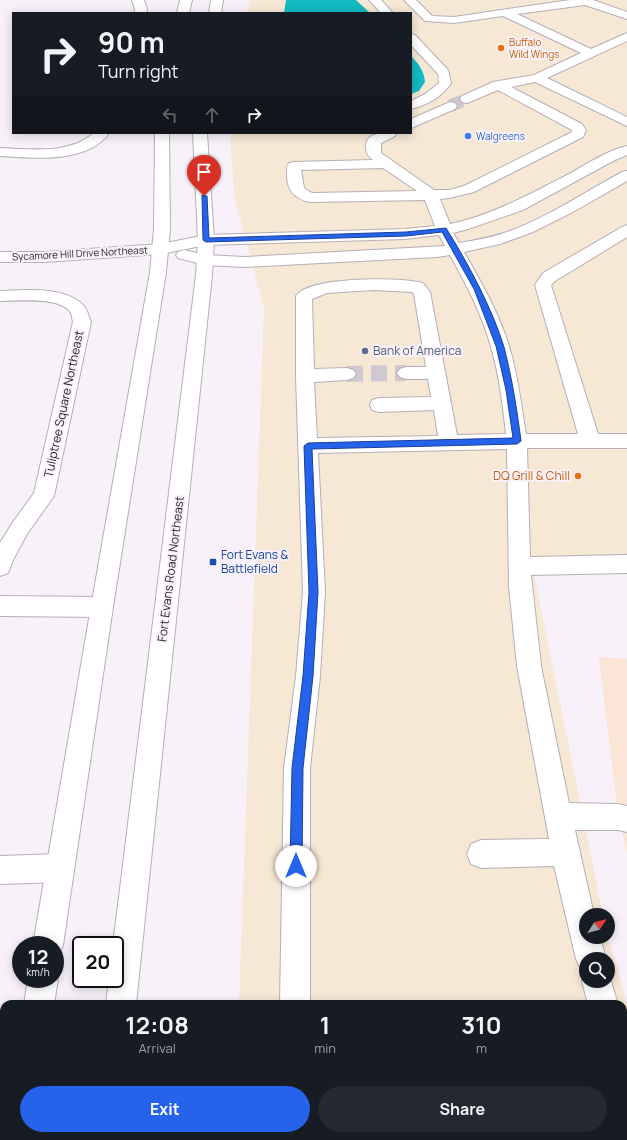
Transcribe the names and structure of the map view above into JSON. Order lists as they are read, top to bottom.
{
  "streets": {
    "main road": ["Sycamore Hill Drive Northeast", "Tuliptree Square Northeast", "Fort Evans Road Northeast"]
  },
  "crossings": [
    ["Sycamore Hill Drive Northeast", "Fort Evans Road Northeast"]
  ],
  "places": {
    "other": [
      "Buffalo Wild Wings",
      "Walgreens",
      "Bank of America",
      "DQ Grill & Chill"
    ],
    "transit": ["Fort Evans & Battlefield"]
  },
  "north": "top right",
  "page": {
    "turn": ["90 m", "Turn right"],
    "speed": "12 km/h",
    "limit": "20",
    "eta": [
      "12:08",
      "Arrival",
      "1",
      "min",
      "310",
      "m"
    ],
    "buttons": ["Exit", "Share"]
  }
}
